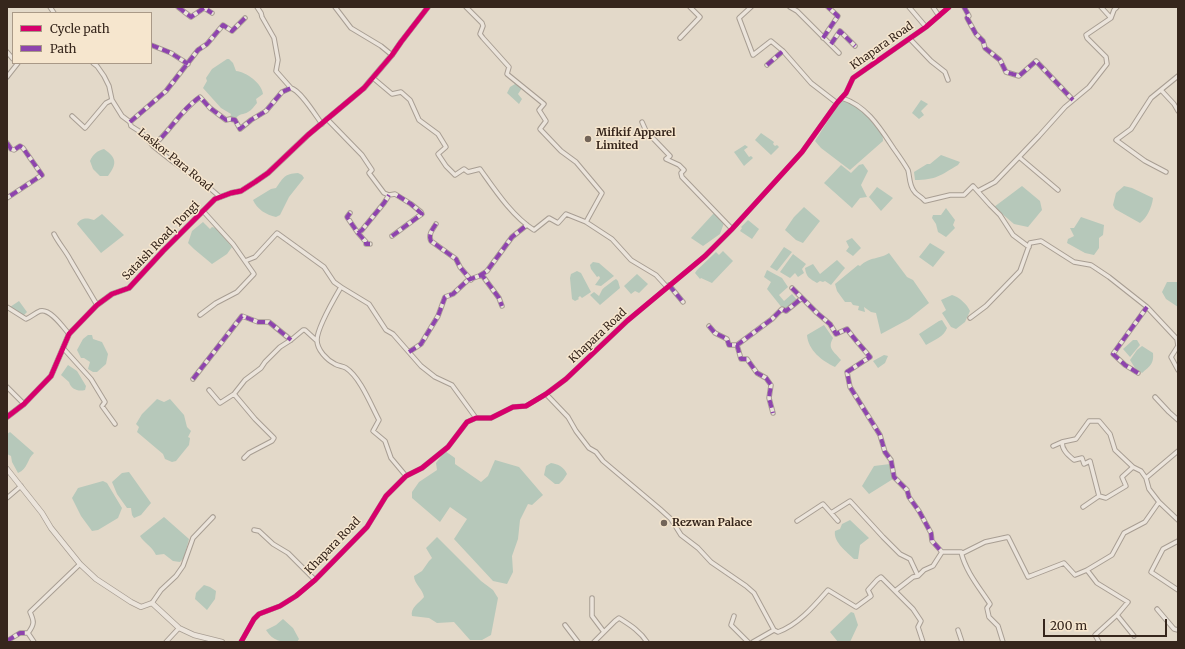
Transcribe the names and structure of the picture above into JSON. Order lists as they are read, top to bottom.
{
  "streets": {
    "street": ["Khapara Road", "Laskor Para Road", "Sataish Road, Tongi"]
  },
  "crossings": [
    ["Laskor Para Road", "Sataish Road, Tongi"]
  ],
  "places": ["Mifkif Apparel Limited", "Rezwan Palace"],
  "legend": ["Cycle path", "Path"],
  "scale_bar": "200 m"
}
